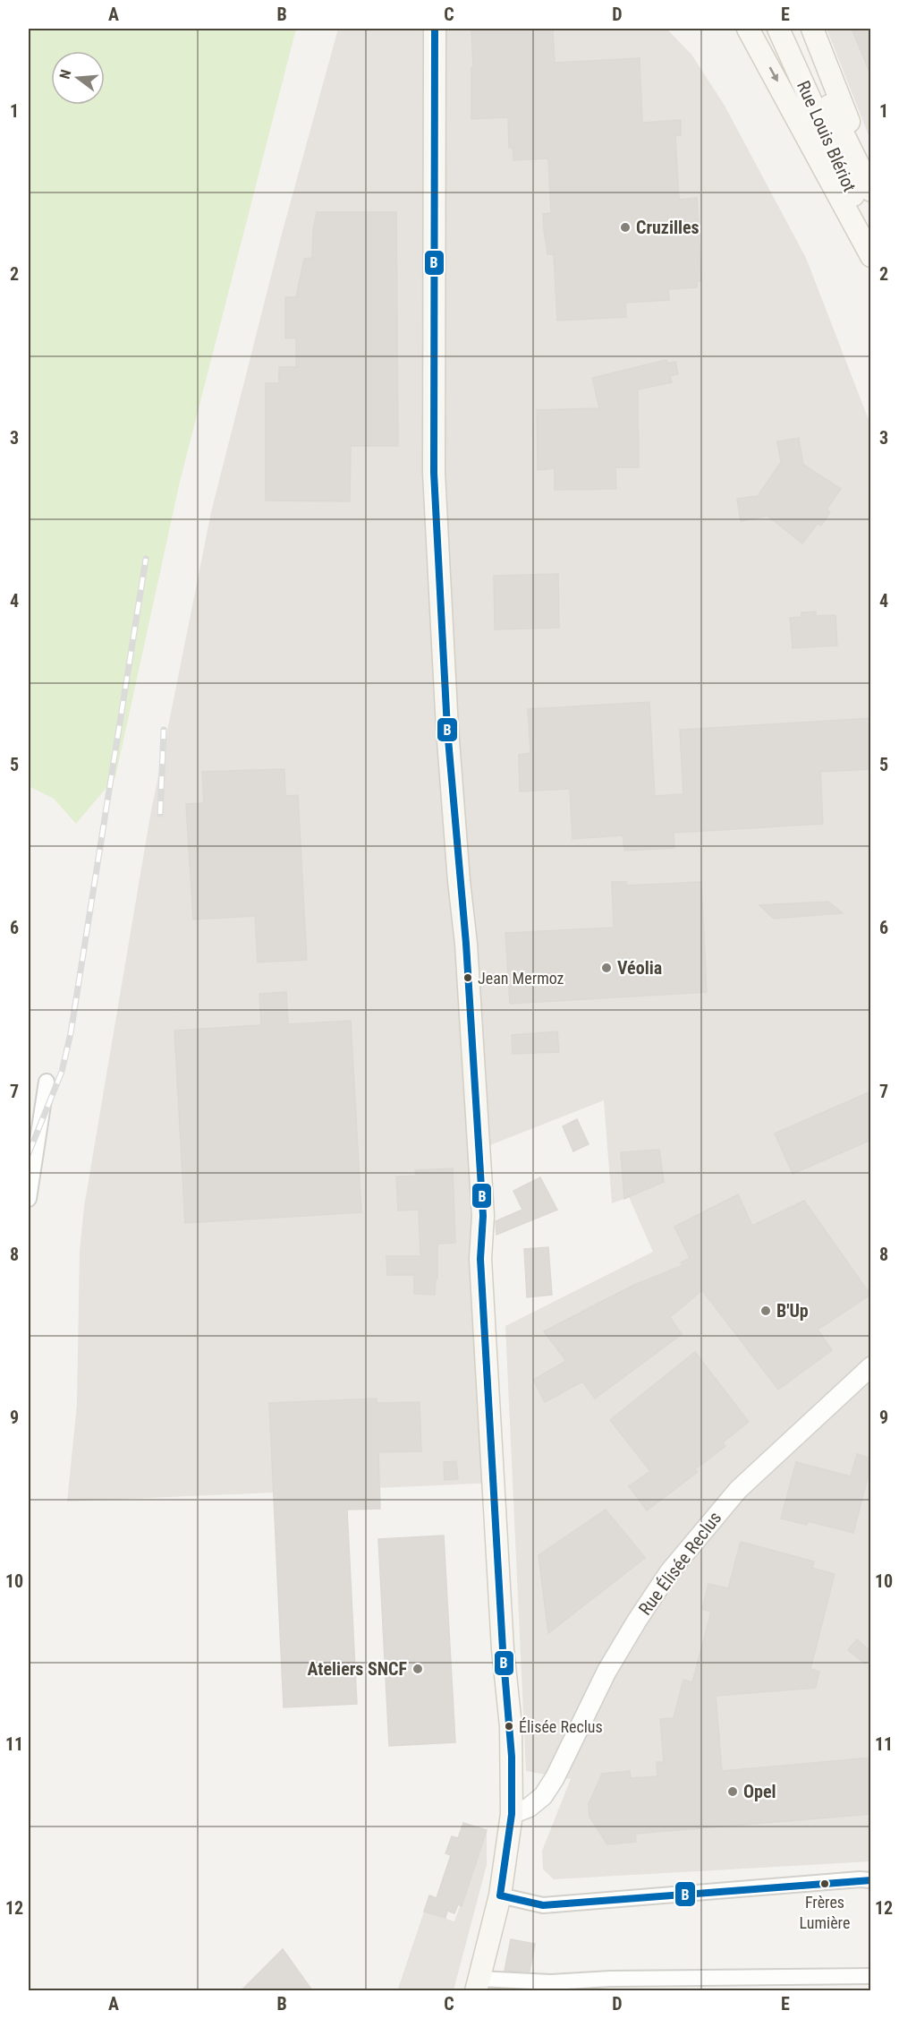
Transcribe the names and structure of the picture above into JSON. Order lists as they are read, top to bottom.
{
  "streets": {
    "main road": ["Rue Louis Blériot"],
    "street": ["Rue Élisée Reclus"]
  },
  "places": [
    "Cruzilles",
    "Véolia",
    "Jean Mermoz",
    "B'Up",
    "Ateliers SNCF",
    "Élisée Reclus",
    "Opel",
    "Frères Lumière"
  ],
  "lines": ["transit line B"],
  "north": "left",
  "grid": {
    "columns": [
      "A",
      "B",
      "C",
      "D",
      "E"
    ],
    "rows": [
      "1",
      "2",
      "3",
      "4",
      "5",
      "6",
      "7",
      "8",
      "9",
      "10",
      "11",
      "12"
    ]
  }
}
